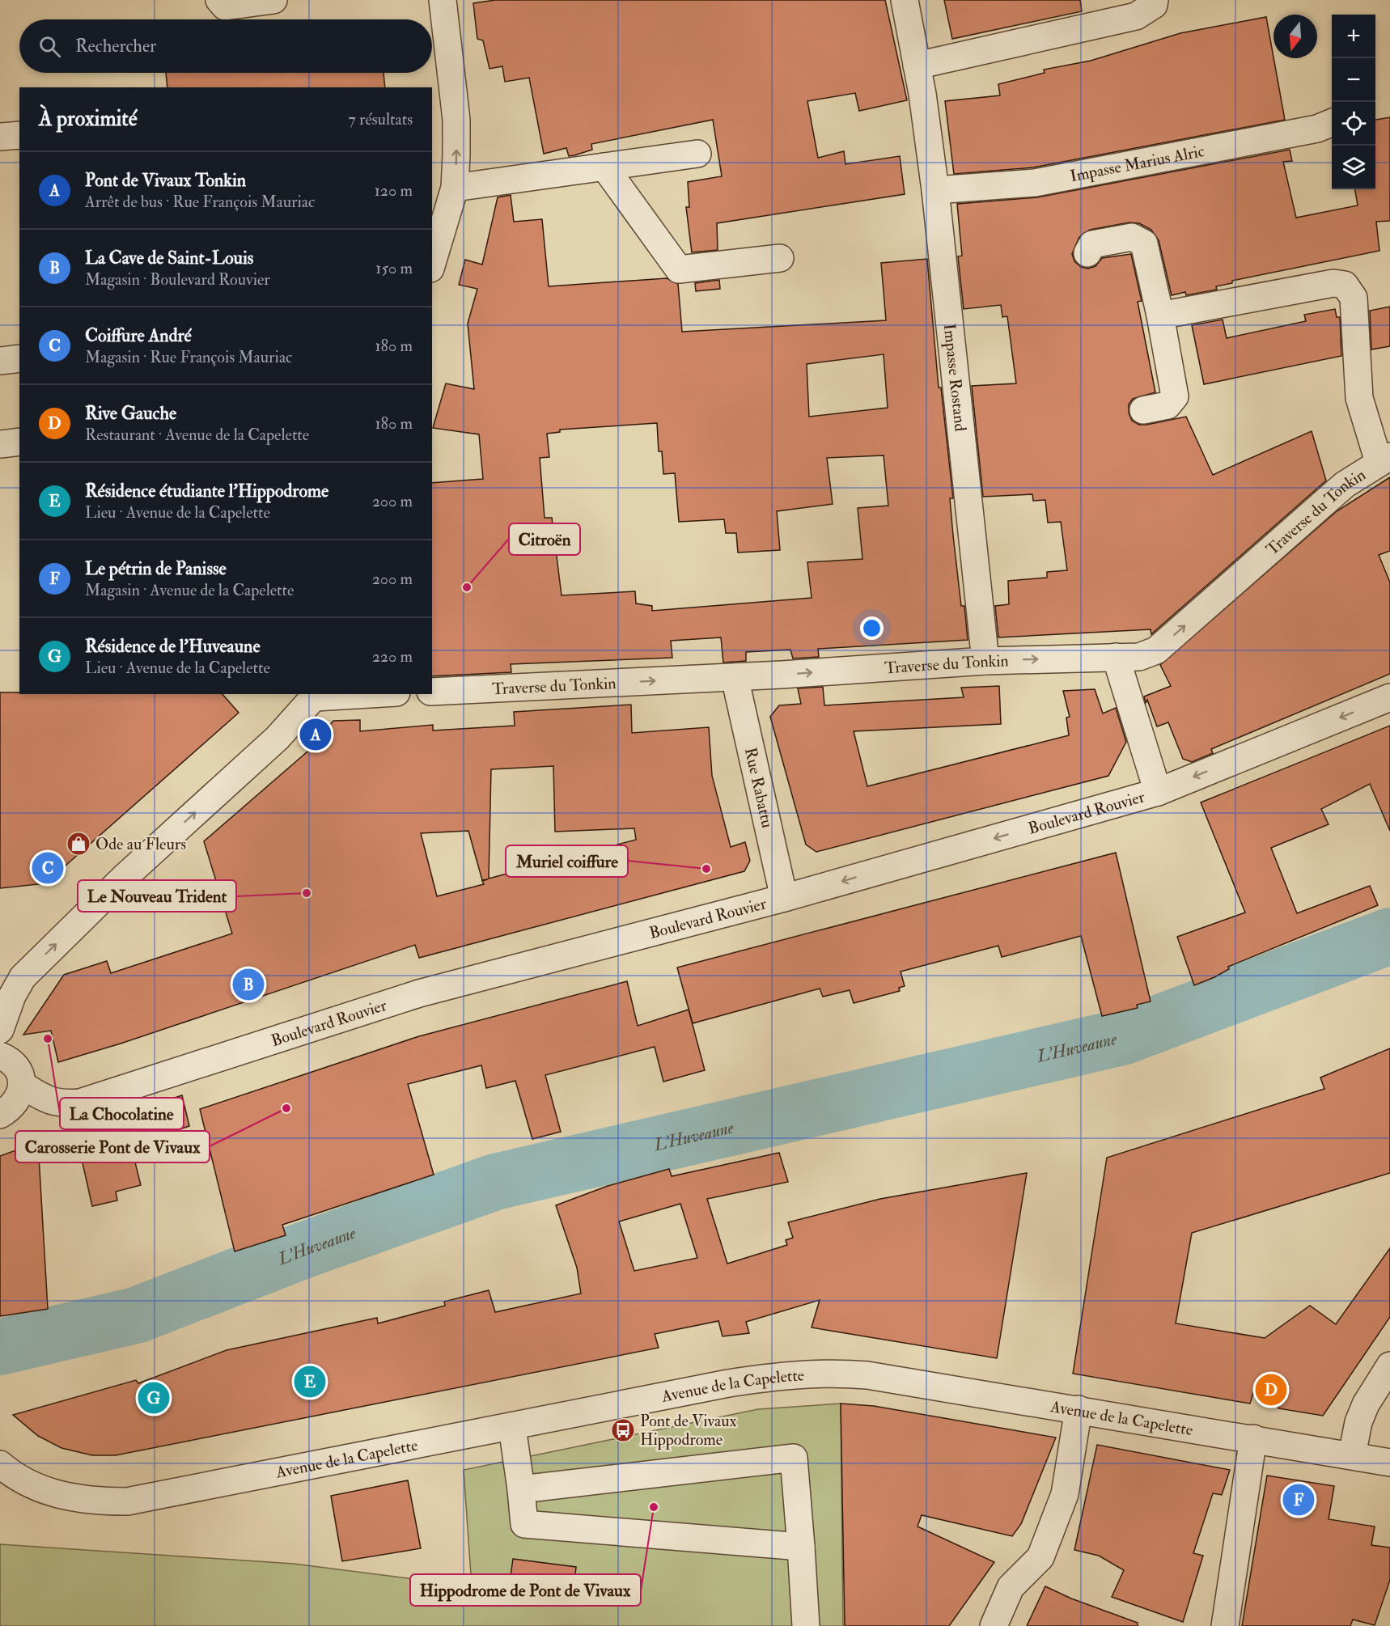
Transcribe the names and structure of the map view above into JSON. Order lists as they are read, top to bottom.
{
  "streets": {
    "street": [
      "Impasse Marius Alric",
      "Impasse Rostand",
      "Traverse du Tonkin",
      "Rue Rabattu",
      "Boulevard Rouvier",
      "Avenue de la Capelette"
    ]
  },
  "crossings": [
    ["Impasse Marius Alric", "Impasse Rostand"],
    ["Impasse Rostand", "Traverse du Tonkin"],
    ["Traverse du Tonkin", "Rue Rabattu"],
    ["Rue Rabattu", "Boulevard Rouvier"]
  ],
  "one_way": ["Traverse du Tonkin", "Boulevard Rouvier"],
  "water": ["L'Huveaune"],
  "places": {
    "other": [
      "Citroën",
      "Muriel coiffure",
      "Le Nouveau Trident",
      "La Chocolatine",
      "Carosserie Pont de Vivaux",
      "Hippodrome de Pont de Vivaux"
    ],
    "shop": ["Ode au Fleurs"],
    "bus stop": ["Pont de Vivaux Hippodrome"]
  },
  "north": "bottom",
  "page": {
    "map_buttons": ["+", "−"],
    "search": "Rechercher",
    "heading": ["À proximité", "7 résultats"],
    "list": [
      {
        "mark": "A",
        "name": "Pont de Vivaux Tonkin",
        "note": "Arrêt de bus · Rue François Mauriac",
        "value": "120 m"
      },
      {
        "mark": "B",
        "name": "La Cave de Saint-Louis",
        "note": "Magasin · Boulevard Rouvier",
        "value": "150 m"
      },
      {
        "mark": "C",
        "name": "Coiffure André",
        "note": "Magasin · Rue François Mauriac",
        "value": "180 m"
      },
      {
        "mark": "D",
        "name": "Rive Gauche",
        "note": "Restaurant · Avenue de la Capelette",
        "value": "180 m"
      },
      {
        "mark": "E",
        "name": "Résidence étudiante l'Hippodrome",
        "note": "Lieu · Avenue de la Capelette",
        "value": "200 m"
      },
      {
        "mark": "F",
        "name": "Le pétrin de Panisse",
        "note": "Magasin · Avenue de la Capelette",
        "value": "200 m"
      },
      {
        "mark": "G",
        "name": "Résidence de l'Huveaune",
        "note": "Lieu · Avenue de la Capelette",
        "value": "220 m"
      }
    ],
    "pins": [
      "A",
      "C",
      "B",
      "E",
      "D",
      "G",
      "F"
    ]
  }
}
